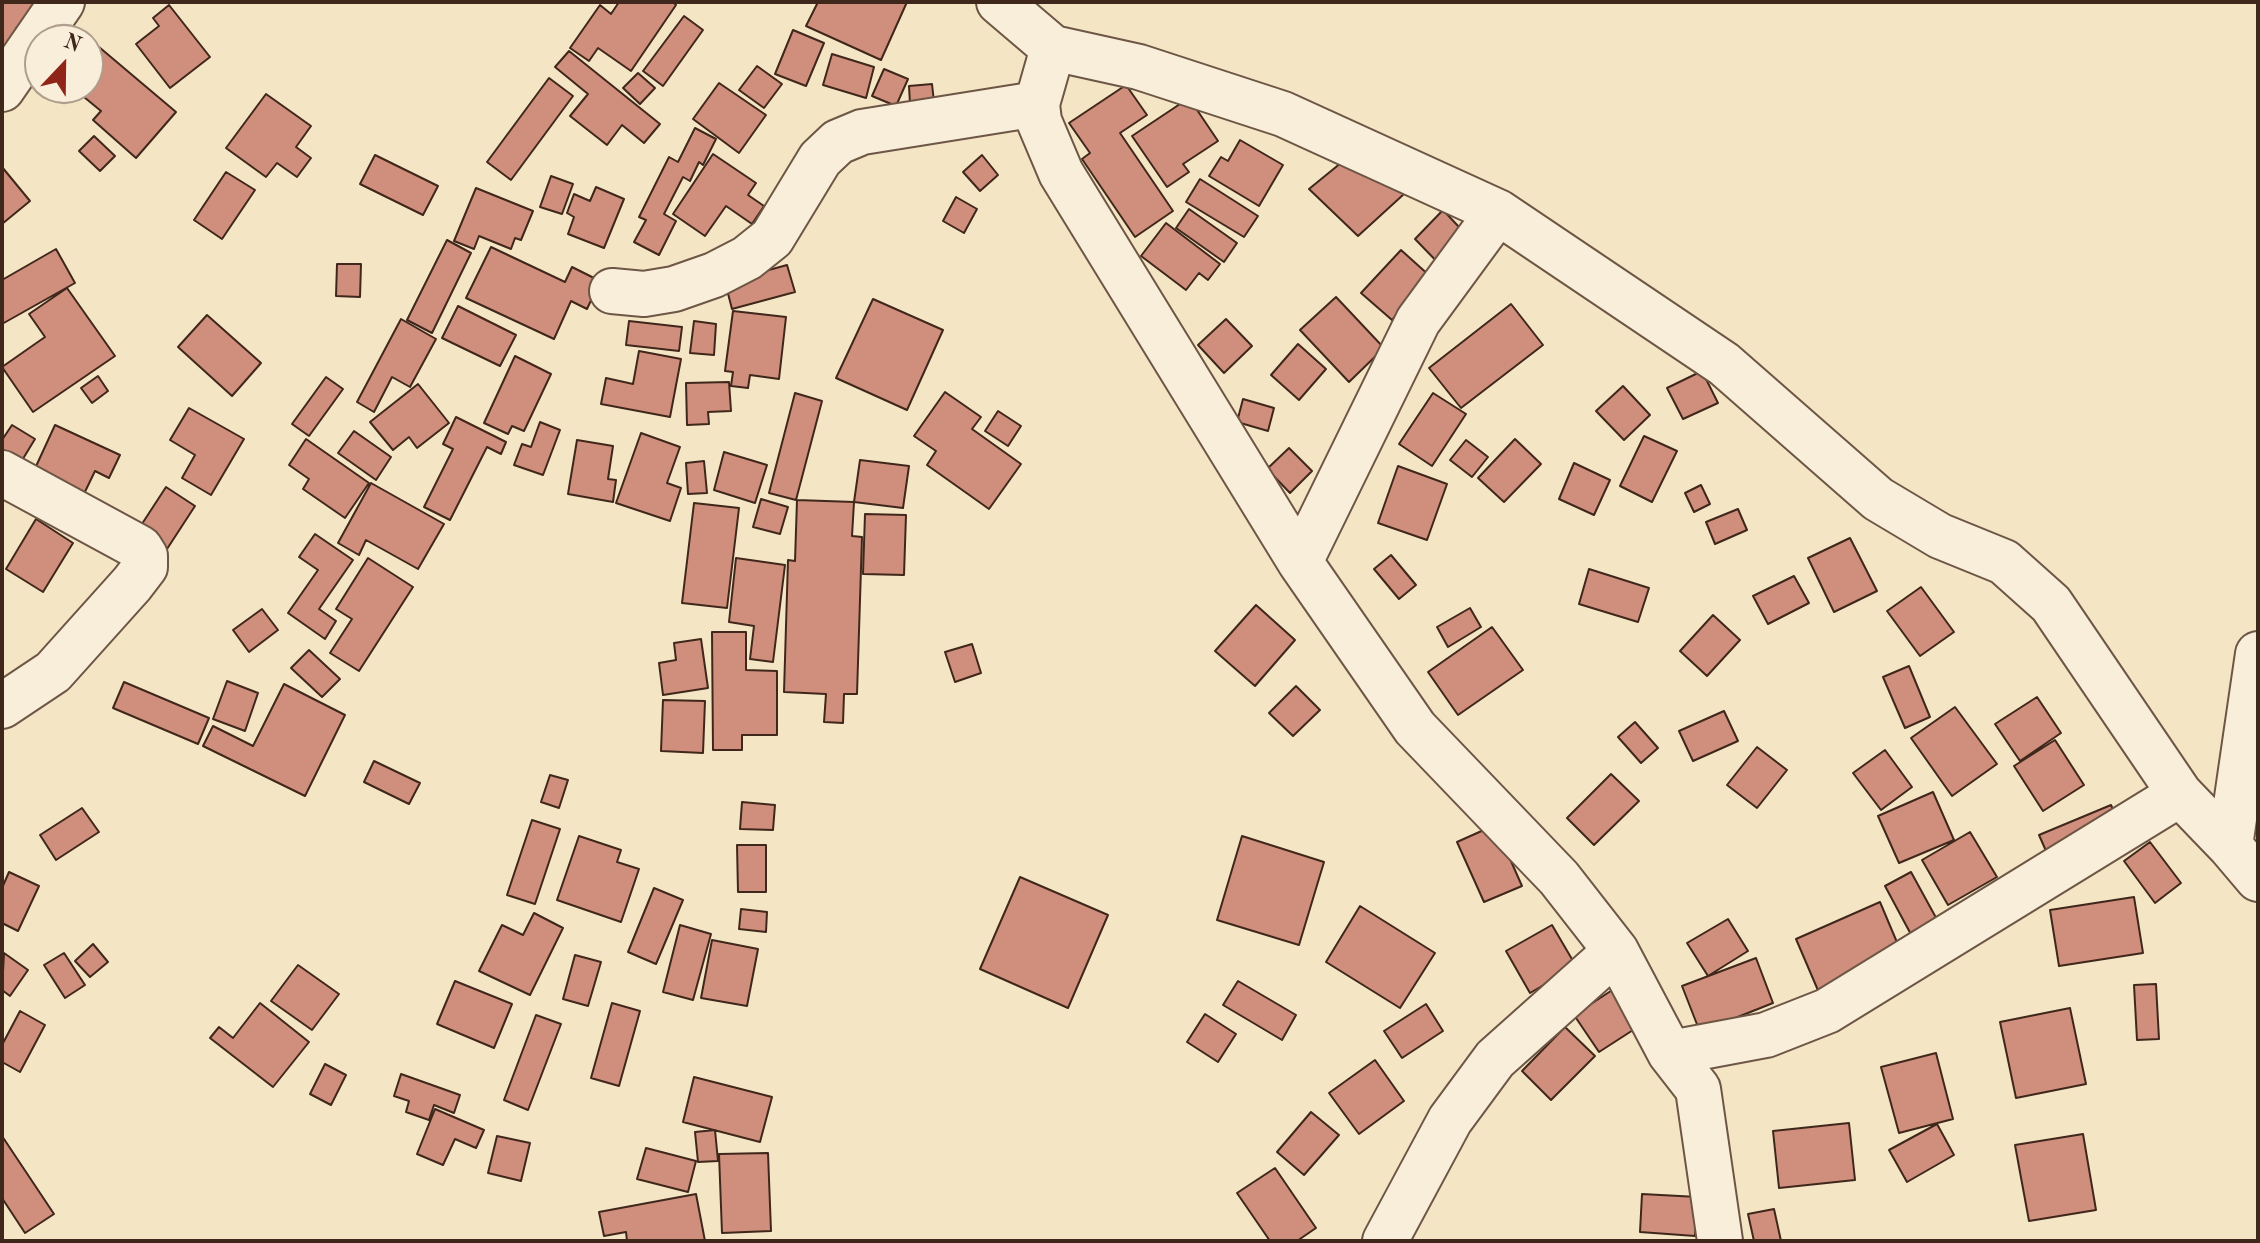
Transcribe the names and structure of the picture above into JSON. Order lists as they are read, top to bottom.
{
  "north": "top"
}
